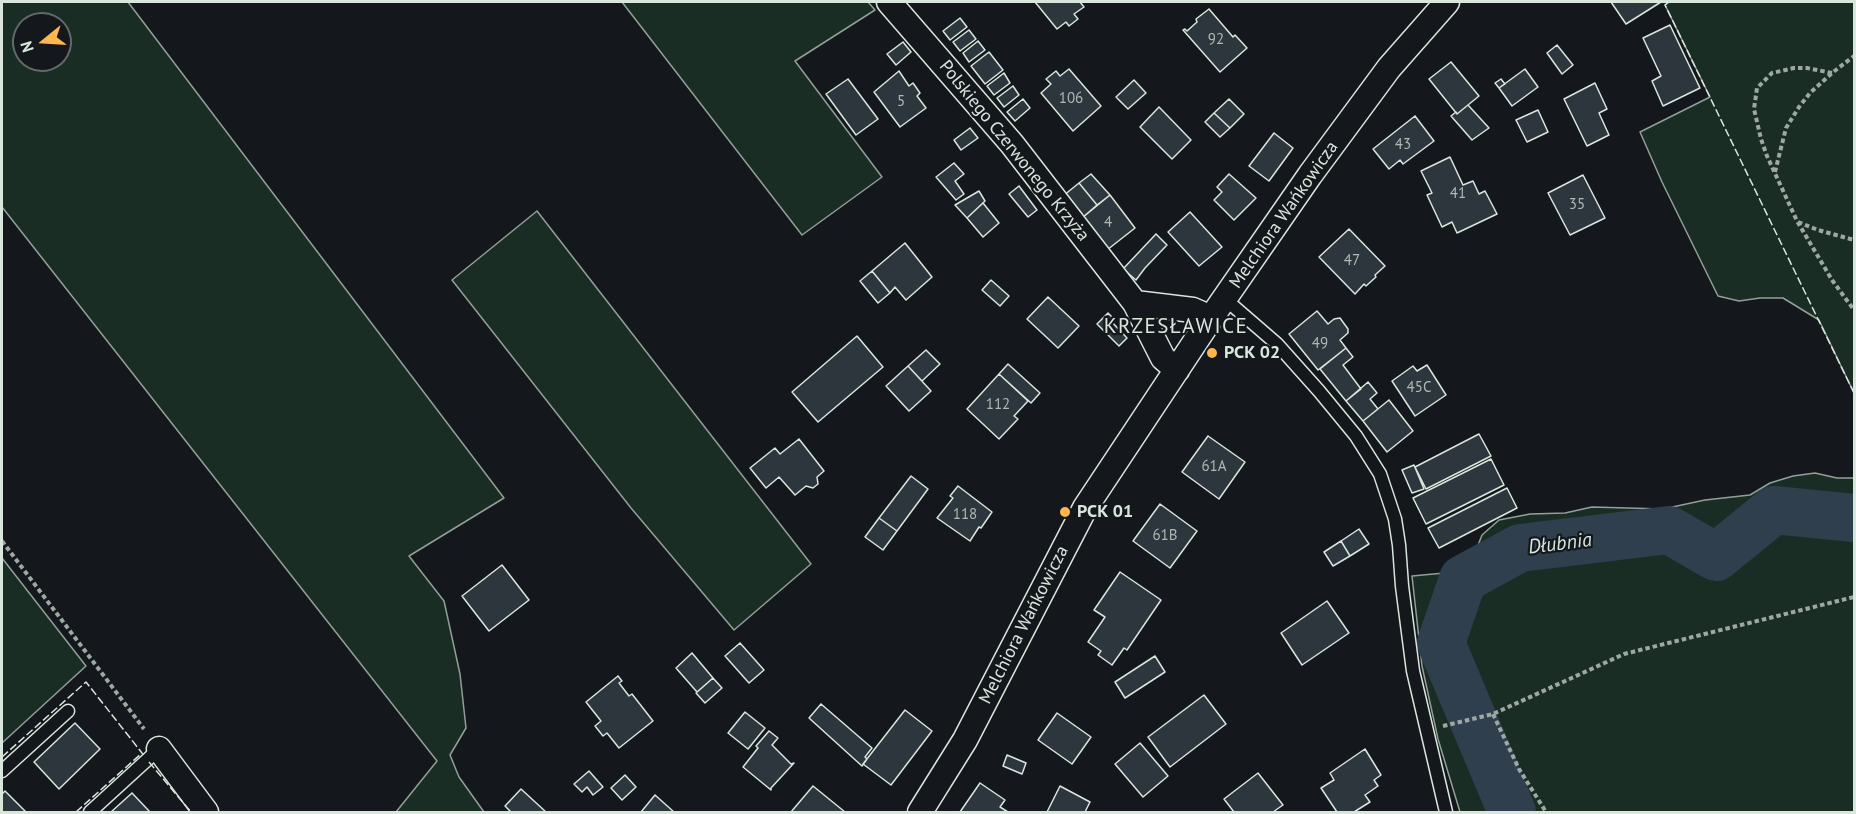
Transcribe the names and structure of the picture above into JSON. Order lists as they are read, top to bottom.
{
  "streets": {
    "street": ["Polskiego Czerwonego Krzyża", "Melchiora Wańkowicza"]
  },
  "crossings": [
    ["Polskiego Czerwonego Krzyża", "Melchiora Wańkowicza"]
  ],
  "districts": ["KRZESŁAWICE"],
  "water": ["Dłubnia"],
  "places": ["PCK 02", "PCK 01"],
  "house_numbers": [
    "92",
    "106",
    "5",
    "43",
    "41",
    "35",
    "4",
    "47",
    "49",
    "45C",
    "112",
    "61A",
    "118",
    "61B"
  ],
  "north": "left"
}
